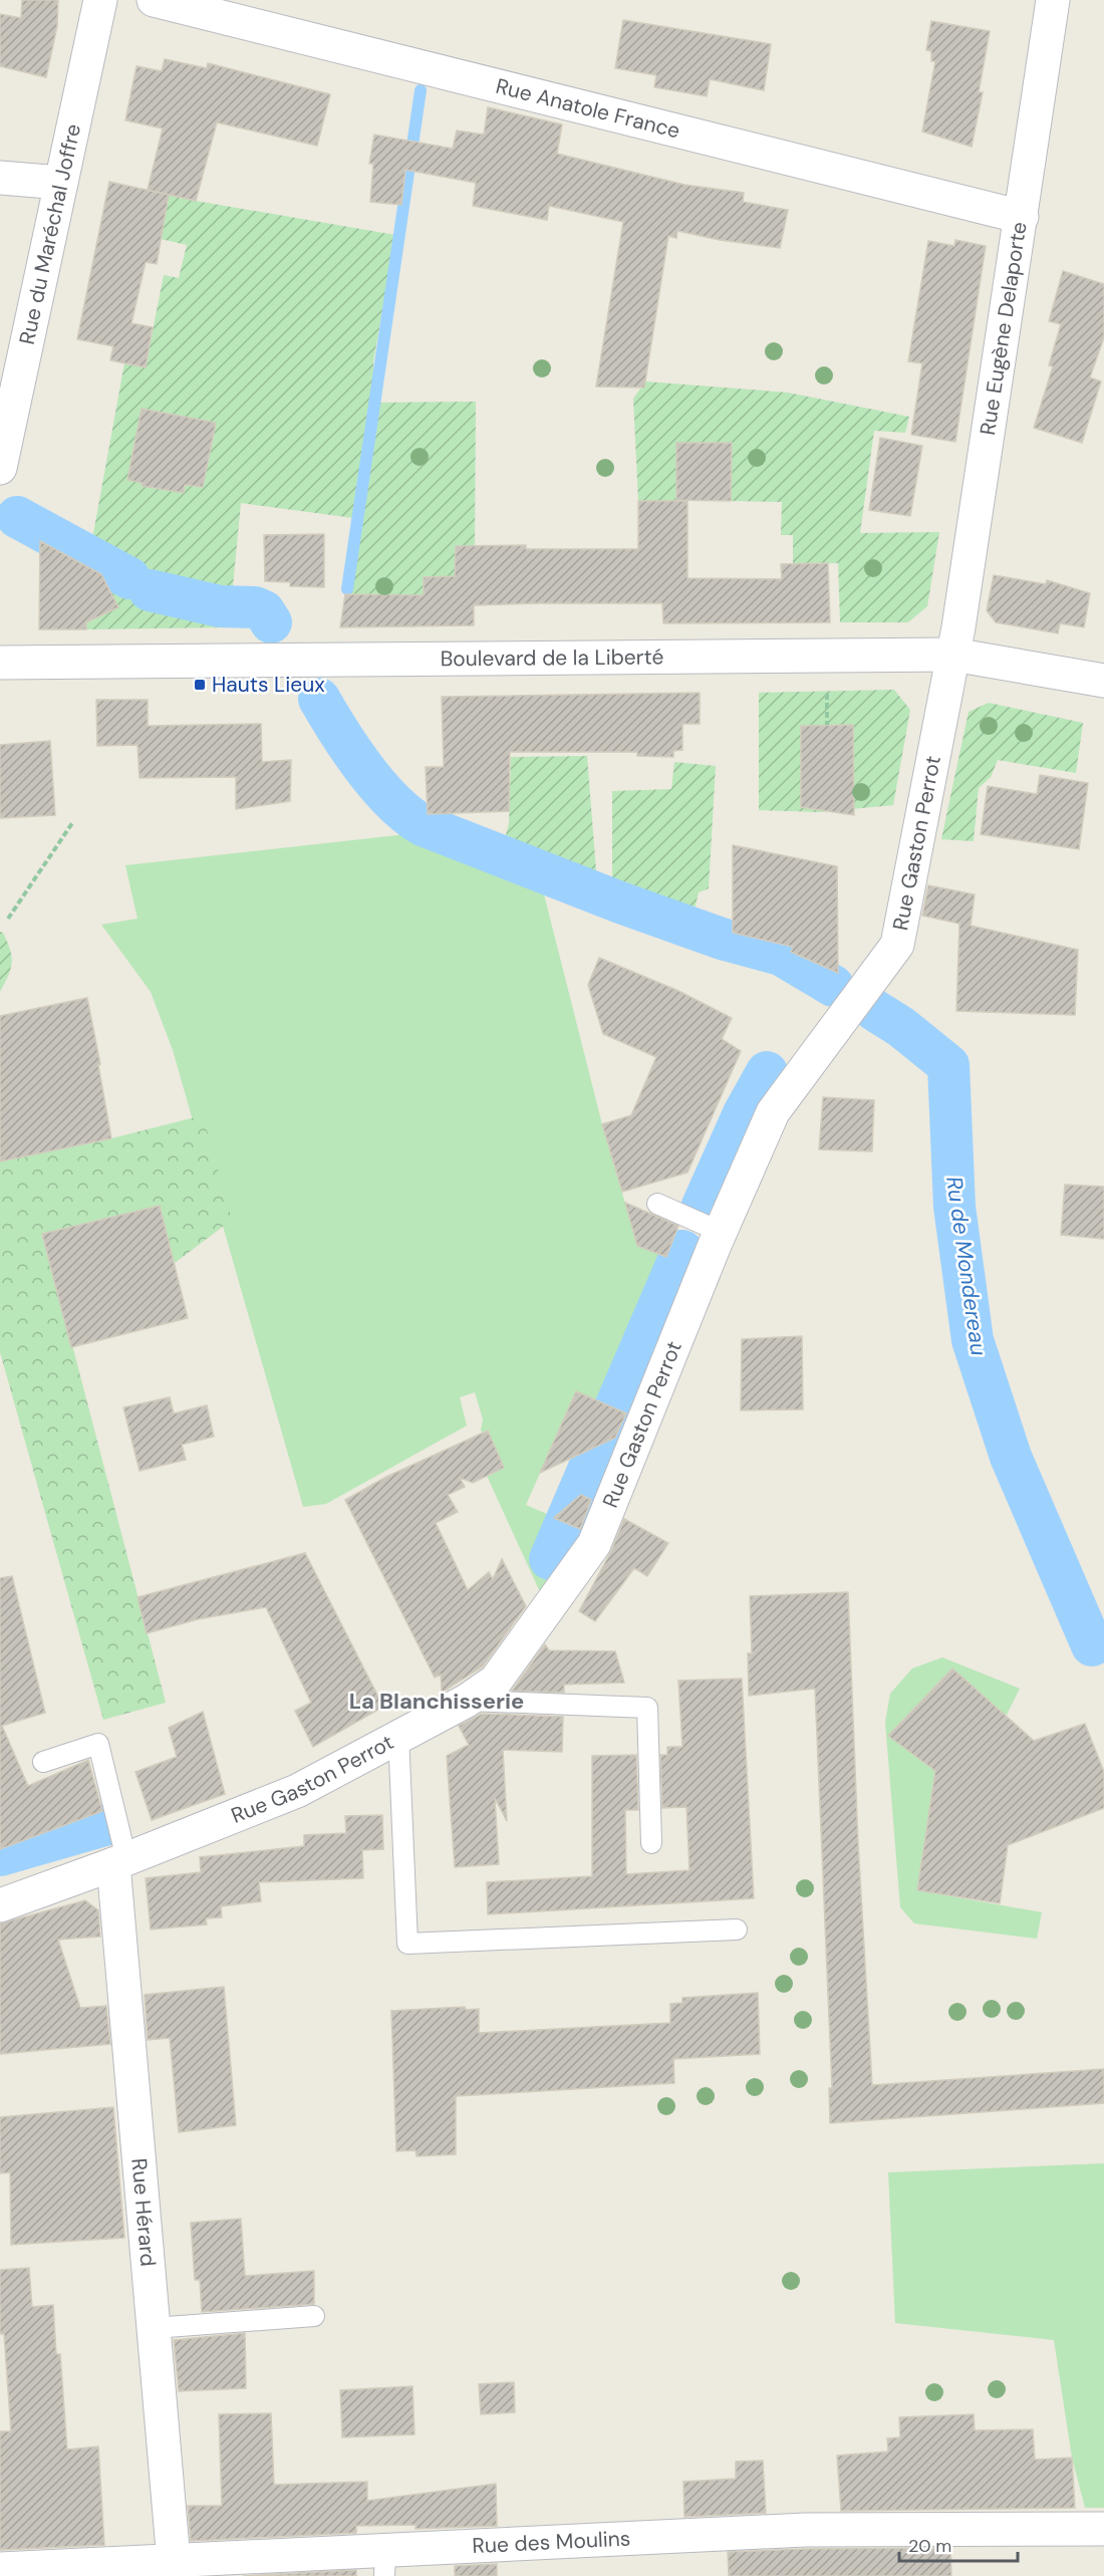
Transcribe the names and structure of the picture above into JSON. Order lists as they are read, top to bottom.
{
  "streets": {
    "street": [
      "Rue Anatole France",
      "Rue du Maréchal Joffre",
      "Rue Eugène Delaporte",
      "Boulevard de la Liberté",
      "Rue Gaston Perrot",
      "Rue Hérard",
      "Rue des Moulins"
    ]
  },
  "crossings": [
    ["Rue Anatole France", "Rue Eugène Delaporte"],
    ["Rue Eugène Delaporte", "Boulevard de la Liberté"],
    ["Rue Eugène Delaporte", "Rue Gaston Perrot"],
    ["Boulevard de la Liberté", "Rue Gaston Perrot"],
    ["Rue Gaston Perrot", "Rue Hérard"],
    ["Rue Hérard", "Rue des Moulins"]
  ],
  "districts": ["La Blanchisserie"],
  "water": ["Ru de Mondereau"],
  "places": {
    "transit": ["Hauts Lieux"]
  },
  "scale_bar": "20 m"
}
